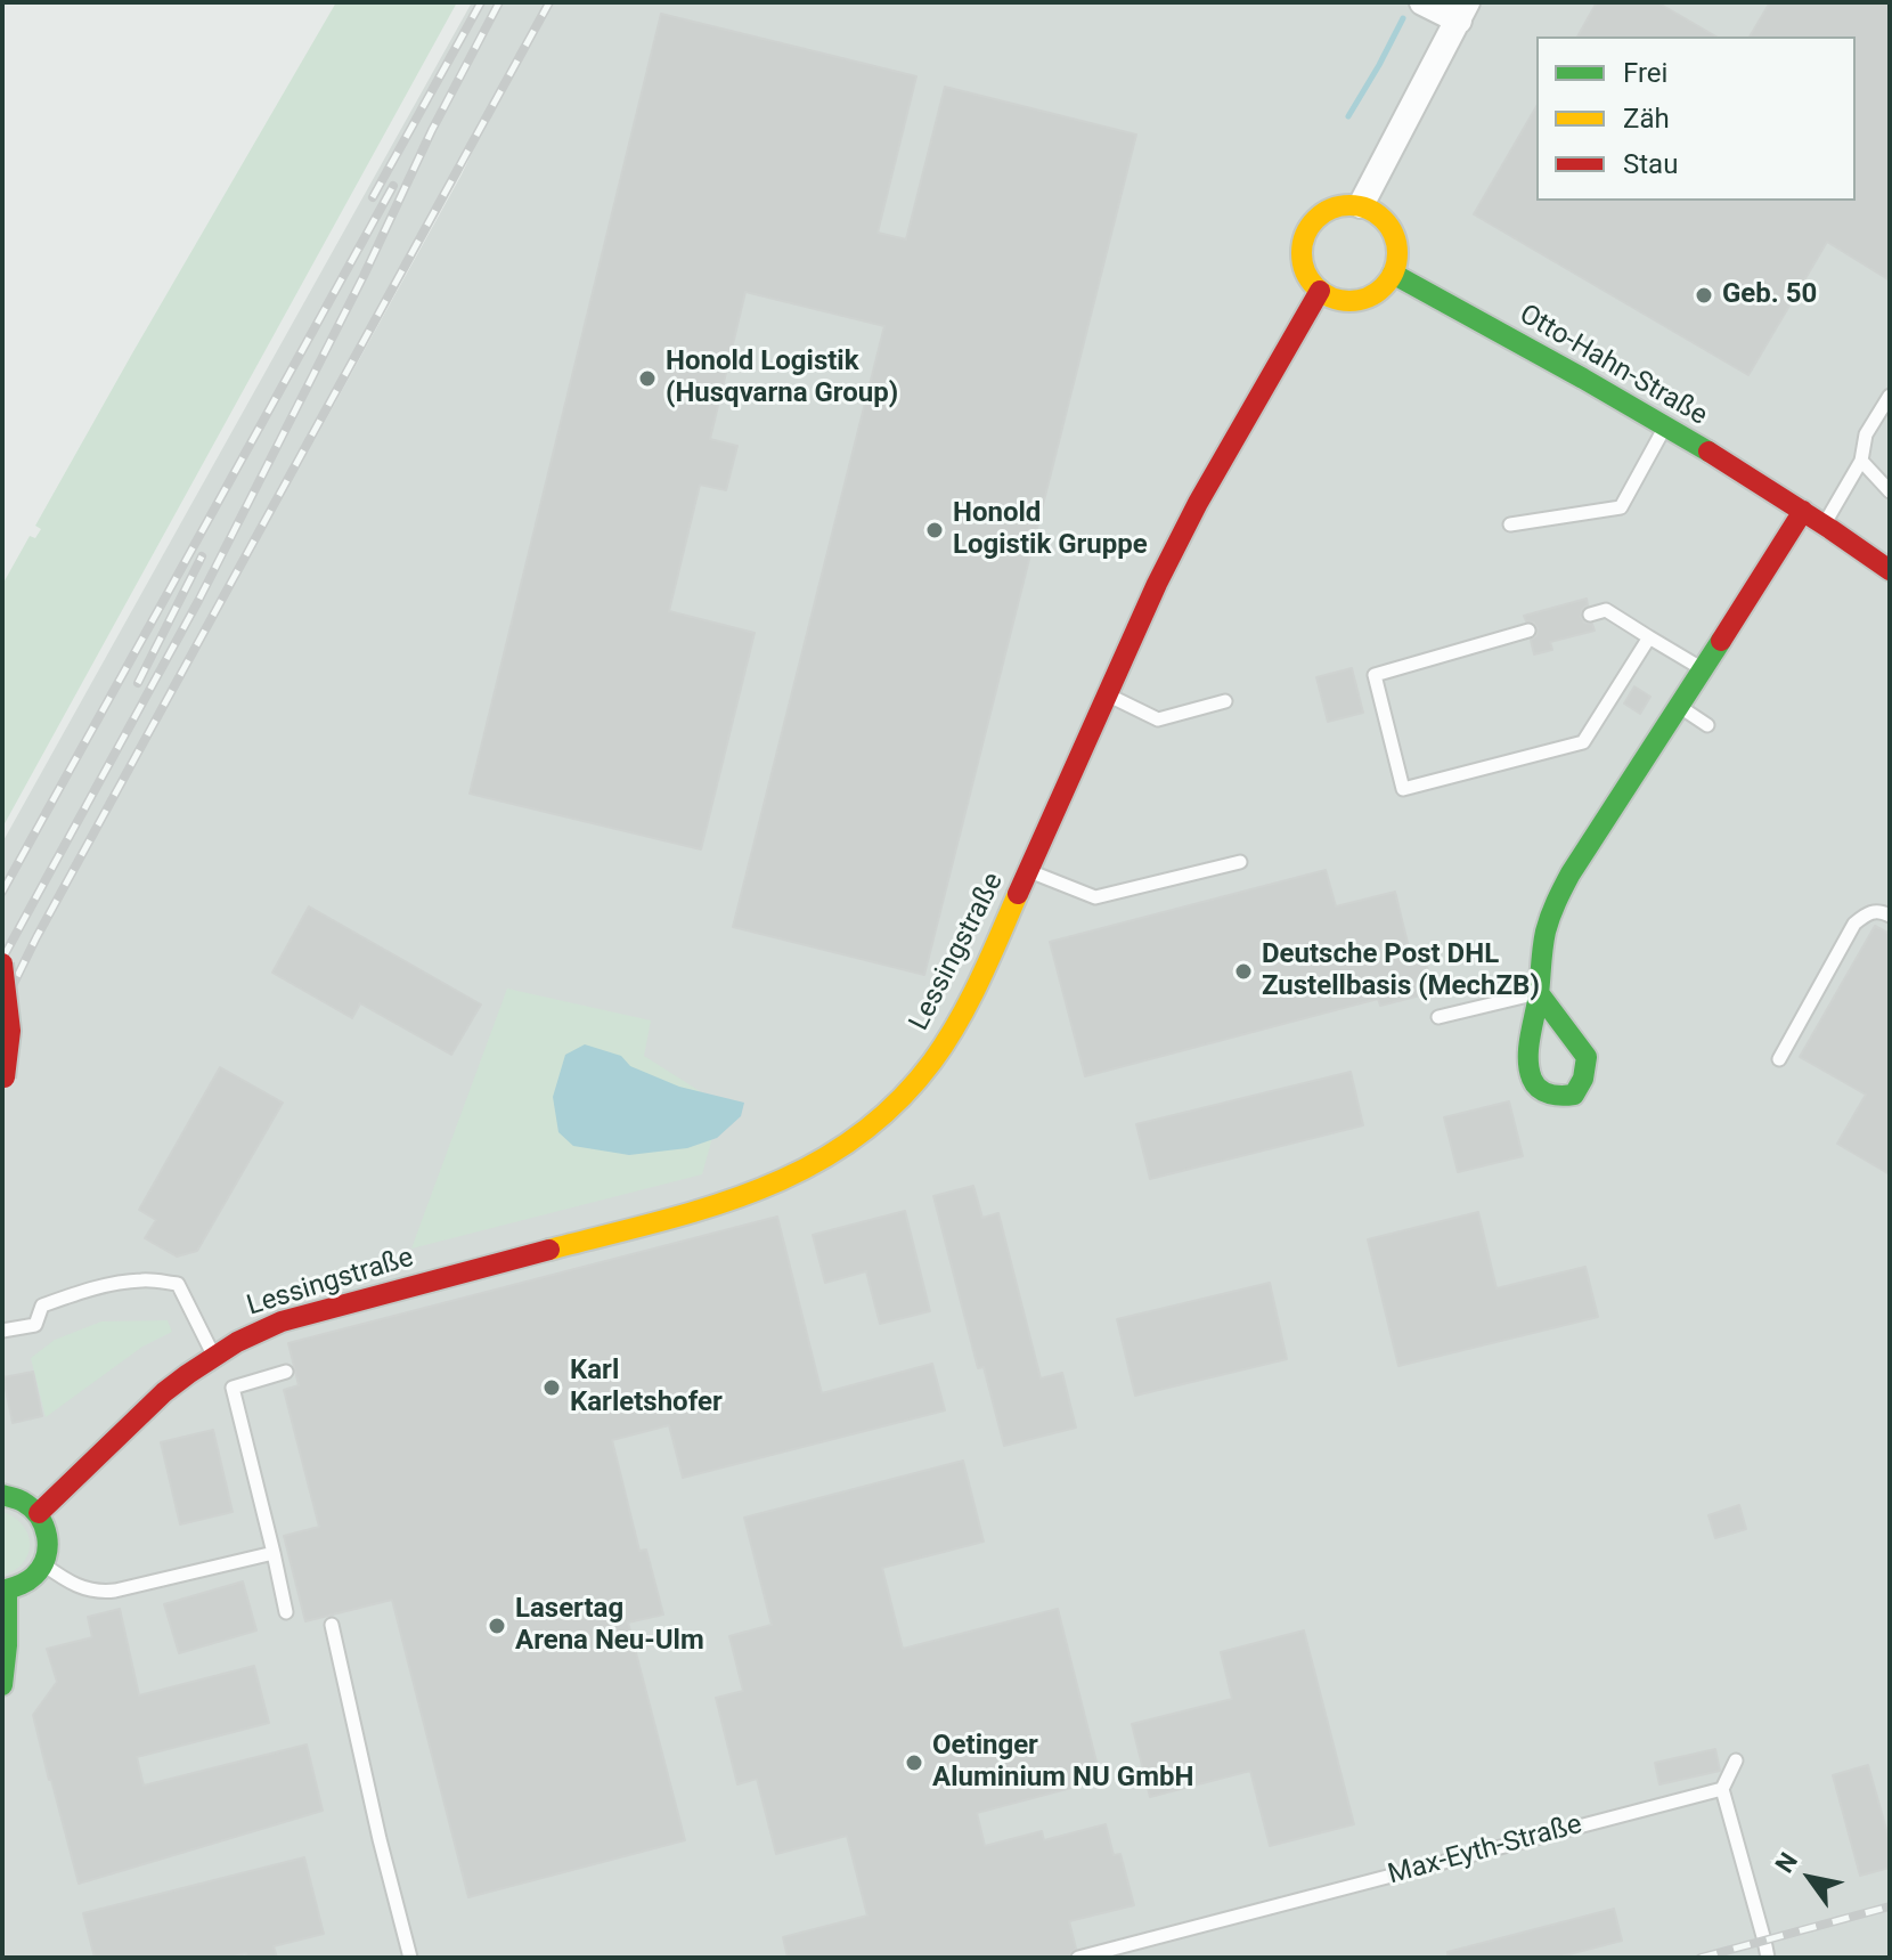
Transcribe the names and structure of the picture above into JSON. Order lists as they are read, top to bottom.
{
  "streets": {
    "street": ["Otto-Hahn-Straße", "Lessingstraße"],
    "lane": ["Max-Eyth-Straße"]
  },
  "crossings": [
    ["Otto-Hahn-Straße", "Lessingstraße"]
  ],
  "places": [
    "Geb. 50",
    "Honold Logistik (Husqvarna Group)",
    "Honold Logistik Gruppe",
    "Deutsche Post DHL Zustellbasis (MechZB)",
    "Karl Karletshofer",
    "Lasertag Arena Neu-Ulm",
    "Oetinger Aluminium NU GmbH"
  ],
  "legend": ["Frei", "Zäh", "Stau"],
  "north": "top left"
}
